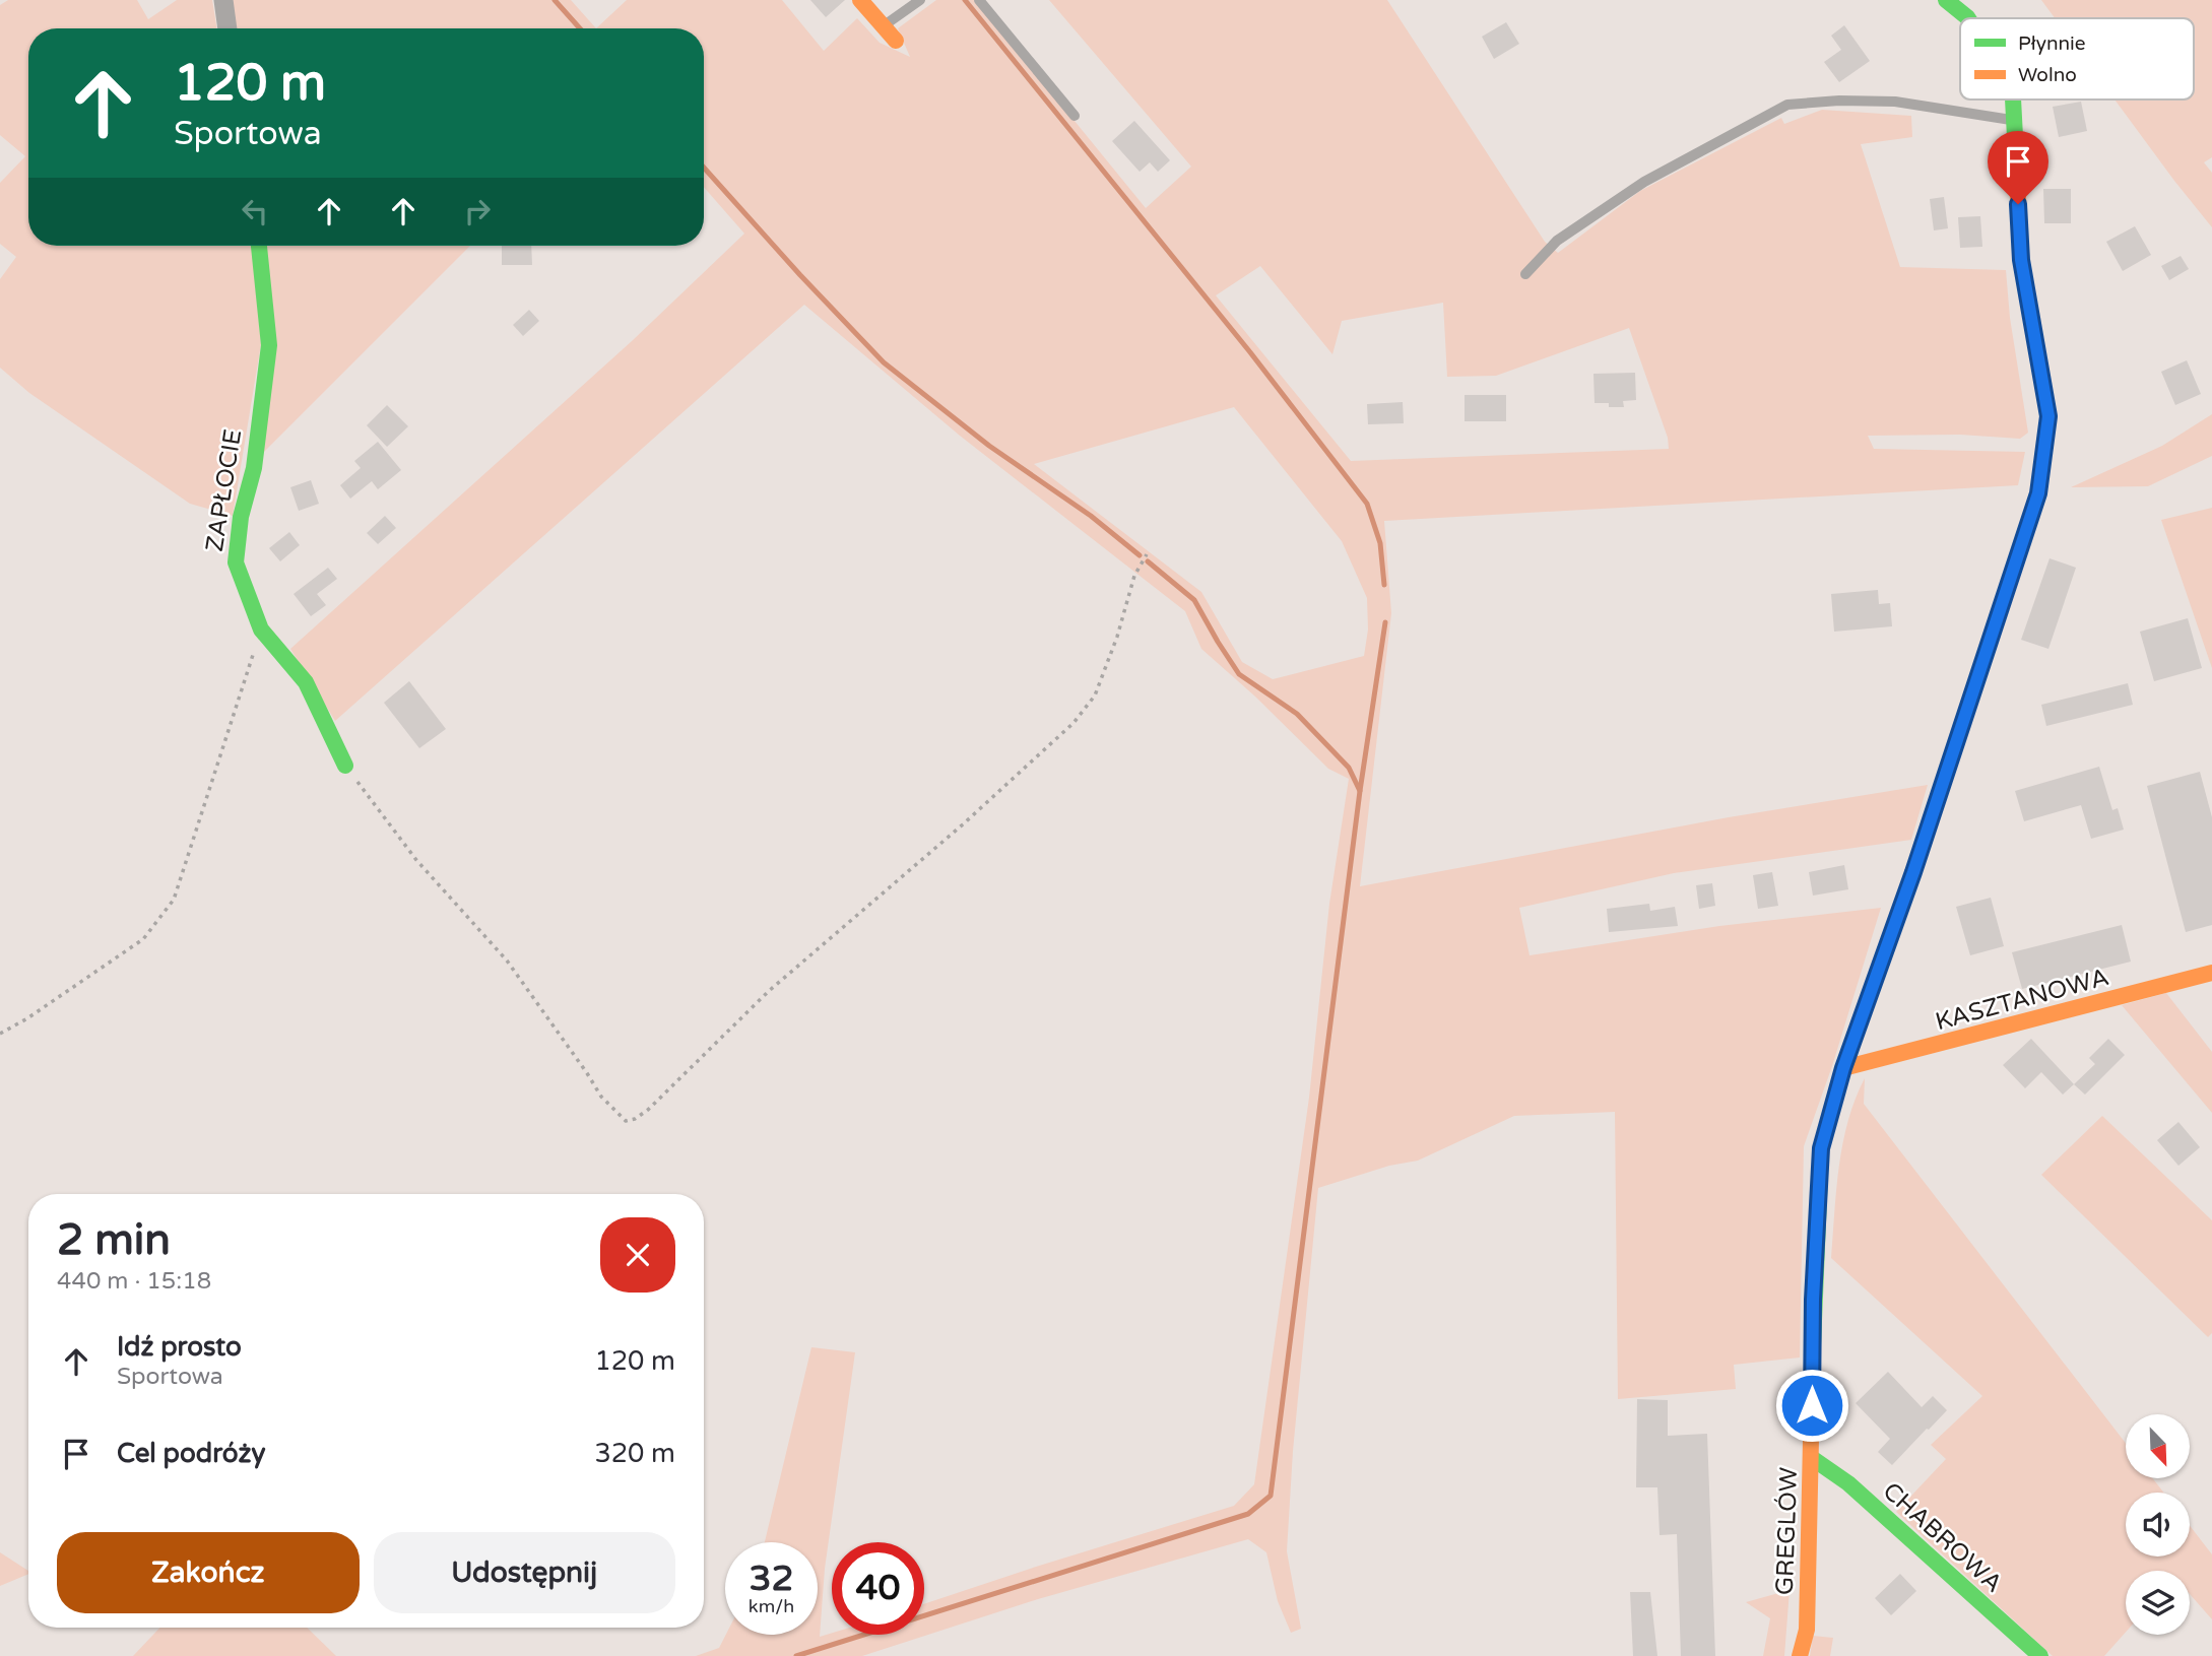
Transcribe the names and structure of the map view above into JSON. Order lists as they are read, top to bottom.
{
  "streets": {
    "street": [
      "ZAPŁOCIE",
      "KASZTANOWA",
      "GREGLÓW",
      "CHABROWA"
    ]
  },
  "crossings": [
    ["KASZTANOWA", "GREGLÓW"],
    ["GREGLÓW", "CHABROWA"]
  ],
  "legend": ["Płynnie", "Wolno"],
  "north": "bottom right",
  "page": {
    "turn": ["120 m", "Sportowa"],
    "heading": ["2 min", "440 m · 15:18"],
    "list": [
      {
        "name": "Idź prosto",
        "note": "Sportowa",
        "value": "120 m"
      },
      {
        "name": "Cel podróży",
        "value": "320 m"
      }
    ],
    "buttons": ["Zakończ", "Udostępnij"],
    "speed": "32 km/h",
    "limit": "40"
  }
}
